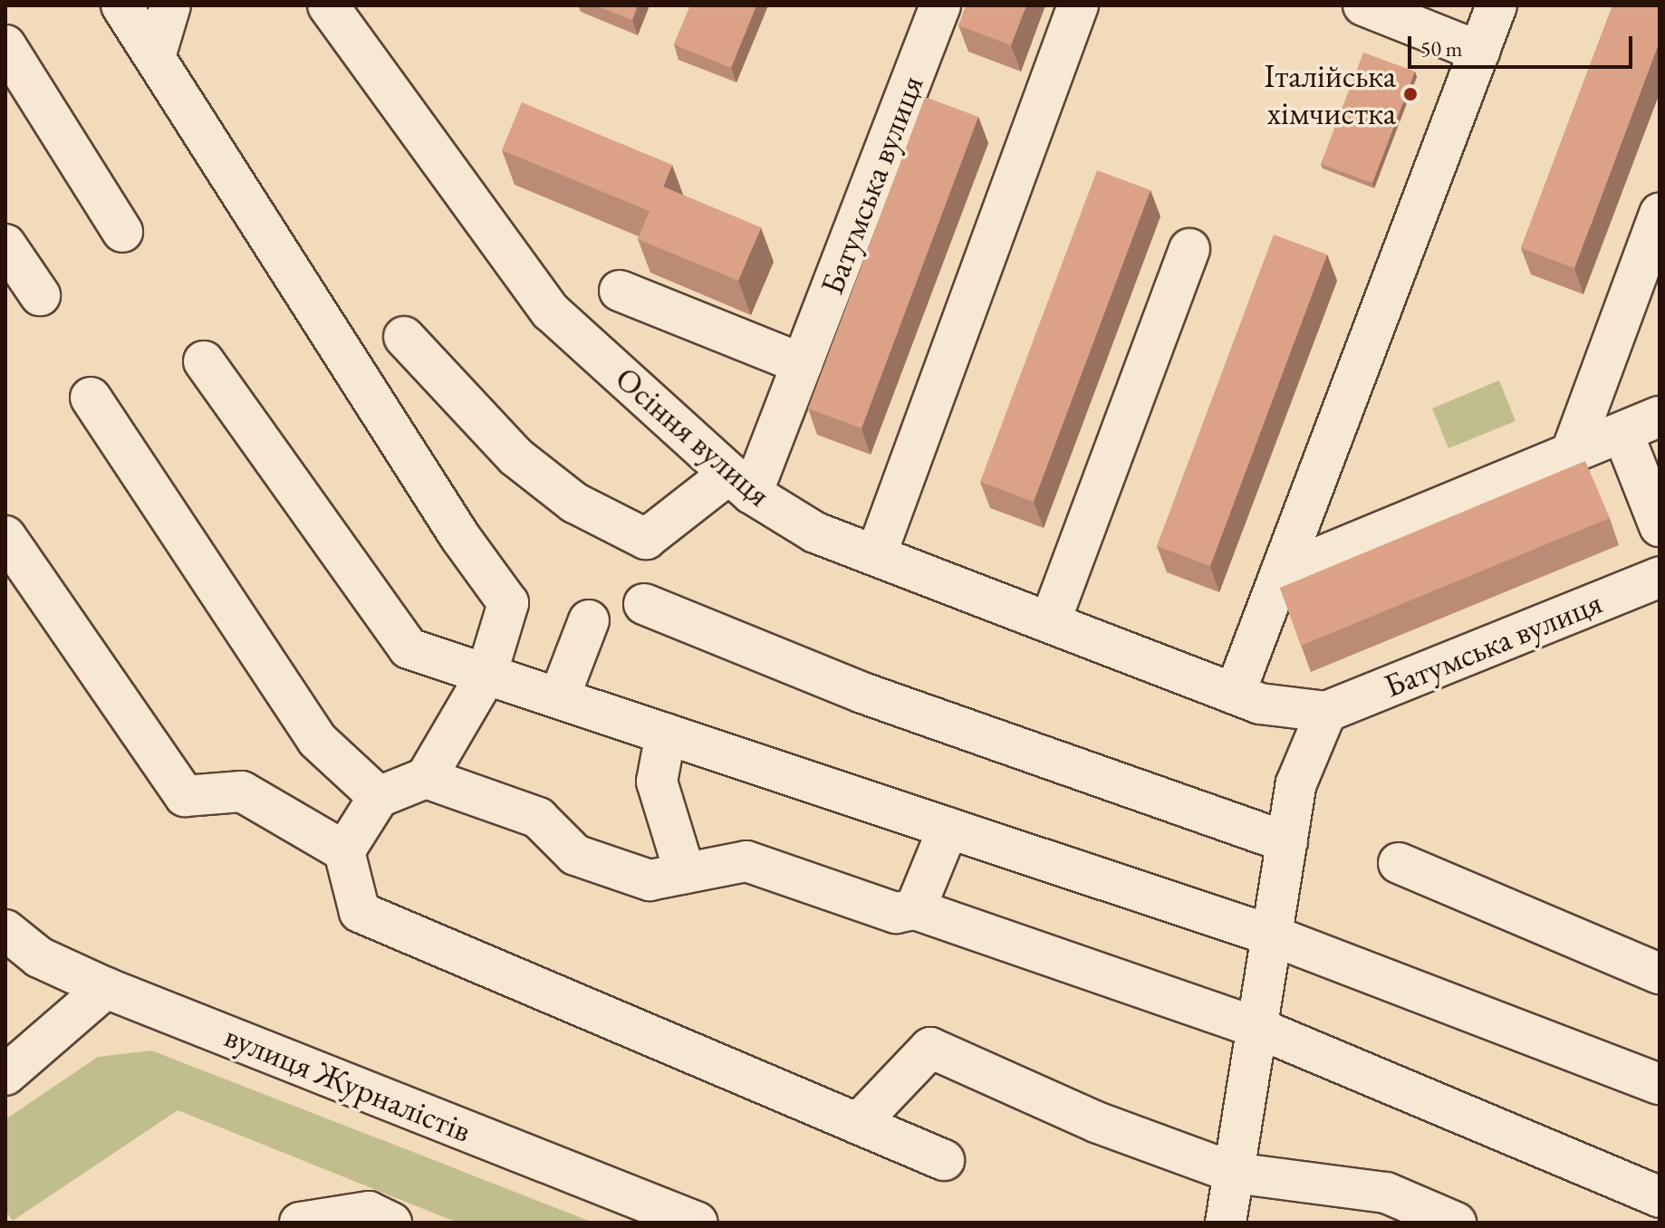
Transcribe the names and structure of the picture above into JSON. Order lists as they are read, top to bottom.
{
  "streets": {
    "street": ["Батумська вулиця", "Осіння вулиця", "вулиця Журналістів"]
  },
  "crossings": [
    ["Батумська вулиця", "Осіння вулиця"]
  ],
  "places": ["Італійська хімчистка"],
  "scale_bar": "50 m"
}
